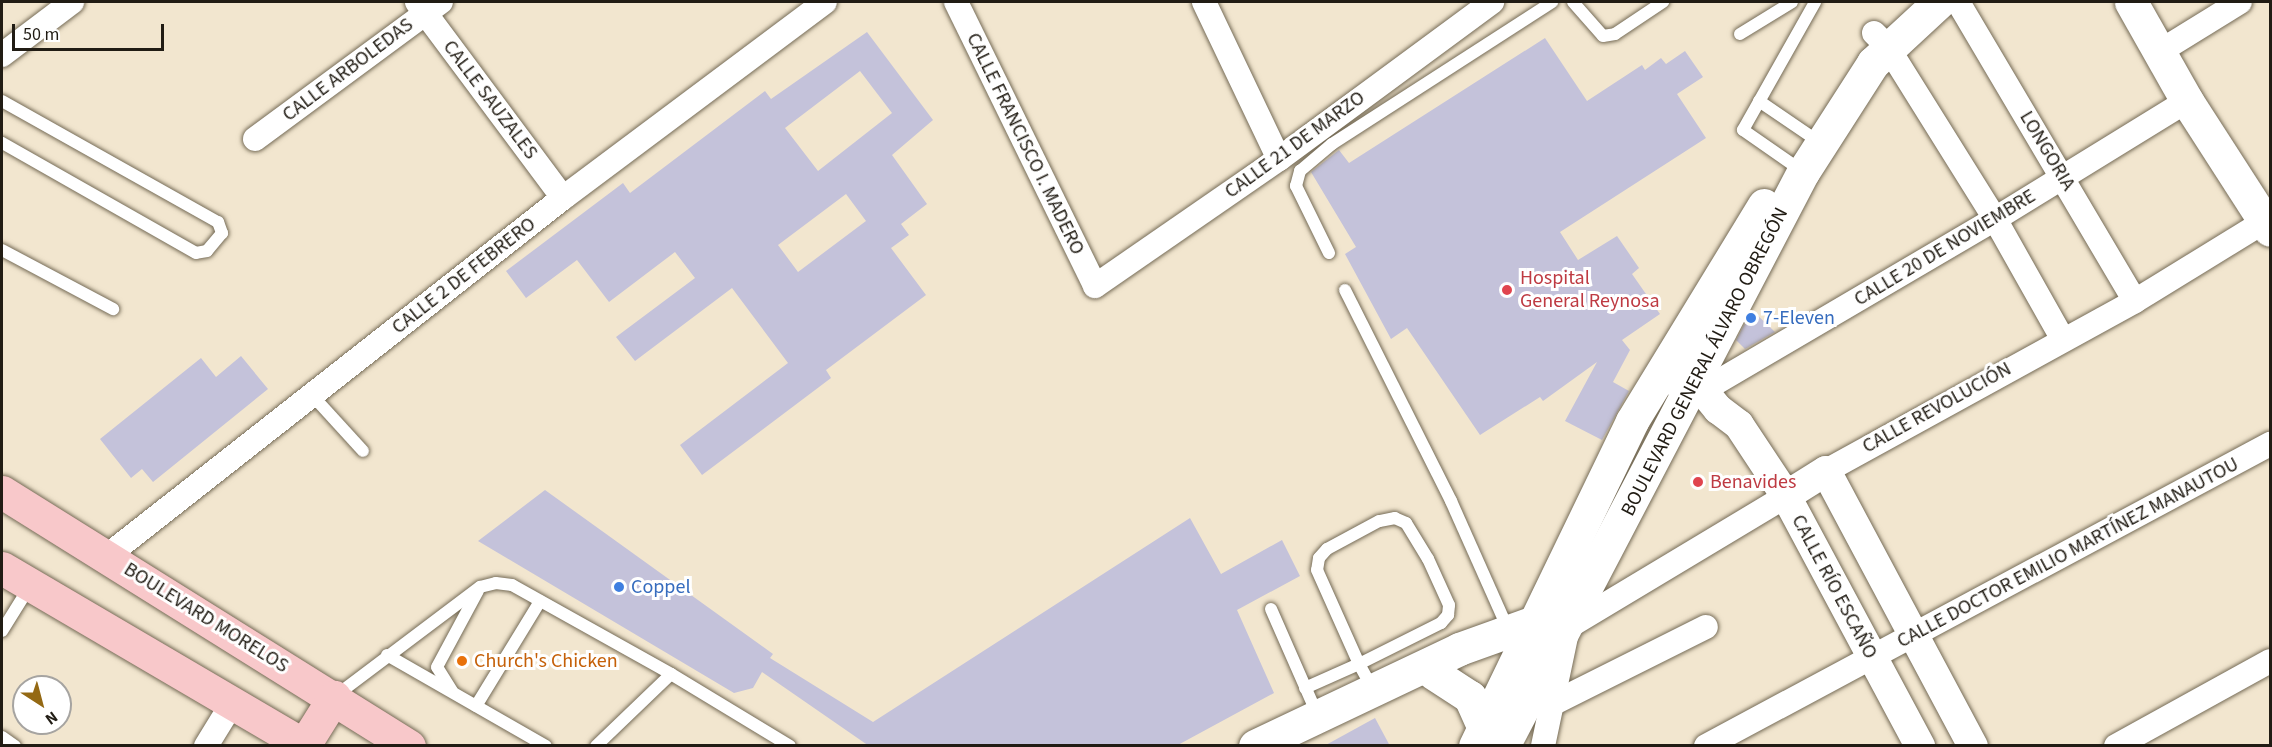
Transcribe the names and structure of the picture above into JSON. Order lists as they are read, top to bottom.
{
  "streets": {
    "main road": ["BOULEVARD GENERAL ÁLVARO OBREGÓN", "BOULEVARD MORELOS"],
    "street": [
      "CALLE ARBOLEDAS",
      "CALLE SAUZALES",
      "CALLE FRANCISCO I. MADERO",
      "CALLE 21 DE MARZO",
      "LONGORIA",
      "CALLE 20 DE NOVIEMBRE",
      "CALLE 2 DE FEBRERO",
      "CALLE REVOLUCIÓN",
      "CALLE DOCTOR EMILIO MARTÍNEZ MANAUTOU",
      "CALLE RÍO ESCAÑO"
    ]
  },
  "crossings": [
    ["CALLE ARBOLEDAS", "CALLE SAUZALES"],
    ["CALLE SAUZALES", "CALLE 2 DE FEBRERO"],
    ["CALLE FRANCISCO I. MADERO", "CALLE 21 DE MARZO"],
    ["LONGORIA", "CALLE 20 DE NOVIEMBRE"],
    ["LONGORIA", "CALLE REVOLUCIÓN"],
    ["CALLE 20 DE NOVIEMBRE", "BOULEVARD GENERAL ÁLVARO OBREGÓN"],
    ["CALLE 20 DE NOVIEMBRE", "CALLE RÍO ESCAÑO"],
    ["CALLE 2 DE FEBRERO", "BOULEVARD MORELOS"],
    ["BOULEVARD GENERAL ÁLVARO OBREGÓN", "CALLE REVOLUCIÓN"],
    ["BOULEVARD GENERAL ÁLVARO OBREGÓN", "CALLE RÍO ESCAÑO"],
    ["CALLE REVOLUCIÓN", "CALLE RÍO ESCAÑO"],
    ["CALLE DOCTOR EMILIO MARTÍNEZ MANAUTOU", "CALLE RÍO ESCAÑO"]
  ],
  "places": [
    "Hospital General Reynosa",
    "7-Eleven",
    "Benavides",
    "Coppel",
    "Church's Chicken"
  ],
  "scale_bar": "50 m",
  "north": "bottom right"
}
